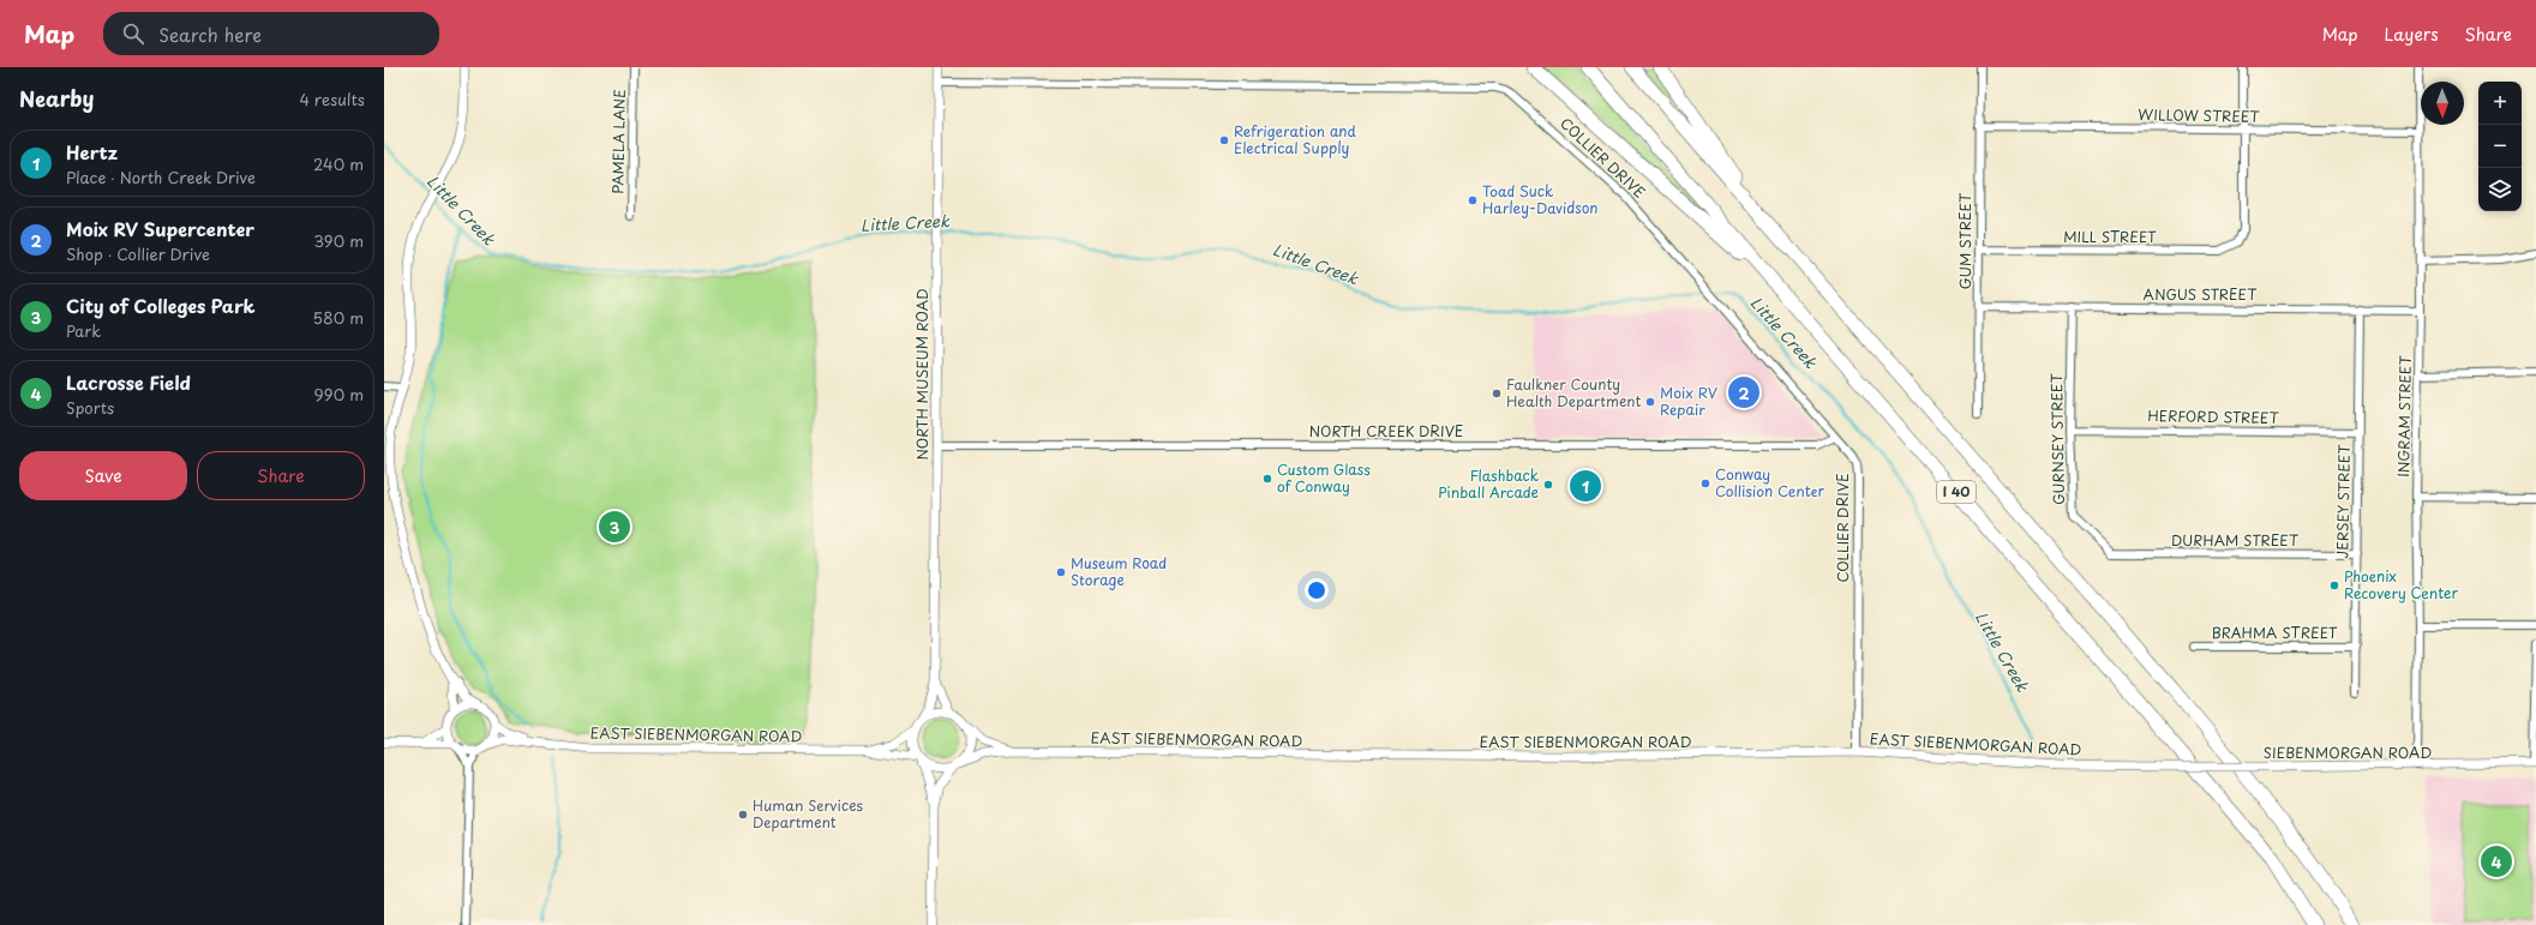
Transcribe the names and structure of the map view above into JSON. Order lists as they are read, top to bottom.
{
  "streets": {
    "highway": ["I 40"],
    "street": [
      "WILLOW STREET",
      "PAMELA LANE",
      "COLLIER DRIVE",
      "MILL STREET",
      "GUM STREET",
      "ANGUS STREET",
      "NORTH MUSEUM ROAD",
      "INGRAM STREET",
      "HERFORD STREET",
      "NORTH CREEK DRIVE",
      "GURNSEY STREET",
      "JERSEY STREET",
      "DURHAM STREET",
      "BRAHMA STREET",
      "EAST SIEBENMORGAN ROAD",
      "SIEBENMORGAN ROAD"
    ]
  },
  "crossings": [
    ["WILLOW STREET", "MILL STREET"],
    ["WILLOW STREET", "GUM STREET"],
    ["WILLOW STREET", "INGRAM STREET"],
    ["COLLIER DRIVE", "NORTH MUSEUM ROAD"],
    ["COLLIER DRIVE", "NORTH CREEK DRIVE"],
    ["COLLIER DRIVE", "EAST SIEBENMORGAN ROAD"],
    ["MILL STREET", "GUM STREET"],
    ["GUM STREET", "ANGUS STREET"],
    ["ANGUS STREET", "INGRAM STREET"],
    ["ANGUS STREET", "GURNSEY STREET"],
    ["ANGUS STREET", "JERSEY STREET"],
    ["NORTH MUSEUM ROAD", "NORTH CREEK DRIVE"],
    ["NORTH MUSEUM ROAD", "EAST SIEBENMORGAN ROAD"],
    ["INGRAM STREET", "SIEBENMORGAN ROAD"],
    ["HERFORD STREET", "GURNSEY STREET"],
    ["HERFORD STREET", "JERSEY STREET"],
    ["GURNSEY STREET", "DURHAM STREET"],
    ["JERSEY STREET", "DURHAM STREET"],
    ["JERSEY STREET", "BRAHMA STREET"],
    ["EAST SIEBENMORGAN ROAD", "SIEBENMORGAN ROAD"]
  ],
  "water": ["Little Creek"],
  "places": [
    "Refrigeration and Electrical Supply",
    "Toad Suck Harley-Davidson",
    "Faulkner County Health Department",
    "Moix RV Repair",
    "Custom Glass of Conway",
    "Conway Collision Center",
    "Flashback Pinball Arcade",
    "Museum Road Storage",
    "Phoenix Recovery Center",
    "Human Services Department"
  ],
  "north": "bottom",
  "page": {
    "header": "Map",
    "search": "Search here",
    "nav": ["Map", "Layers", "Share"],
    "heading": ["Nearby", "4 results"],
    "map_buttons": ["+", "−"],
    "list": [
      {
        "mark": "1",
        "name": "Hertz",
        "note": "Place · North Creek Drive",
        "value": "240 m"
      },
      {
        "mark": "2",
        "name": "Moix RV Supercenter",
        "note": "Shop · Collier Drive",
        "value": "390 m"
      },
      {
        "mark": "3",
        "name": "City of Colleges Park",
        "note": "Park",
        "value": "580 m"
      },
      {
        "mark": "4",
        "name": "Lacrosse Field",
        "note": "Sports",
        "value": "990 m"
      }
    ],
    "pins": [
      "2",
      "1",
      "3",
      "4"
    ],
    "buttons": ["Save", "Share"]
  }
}
